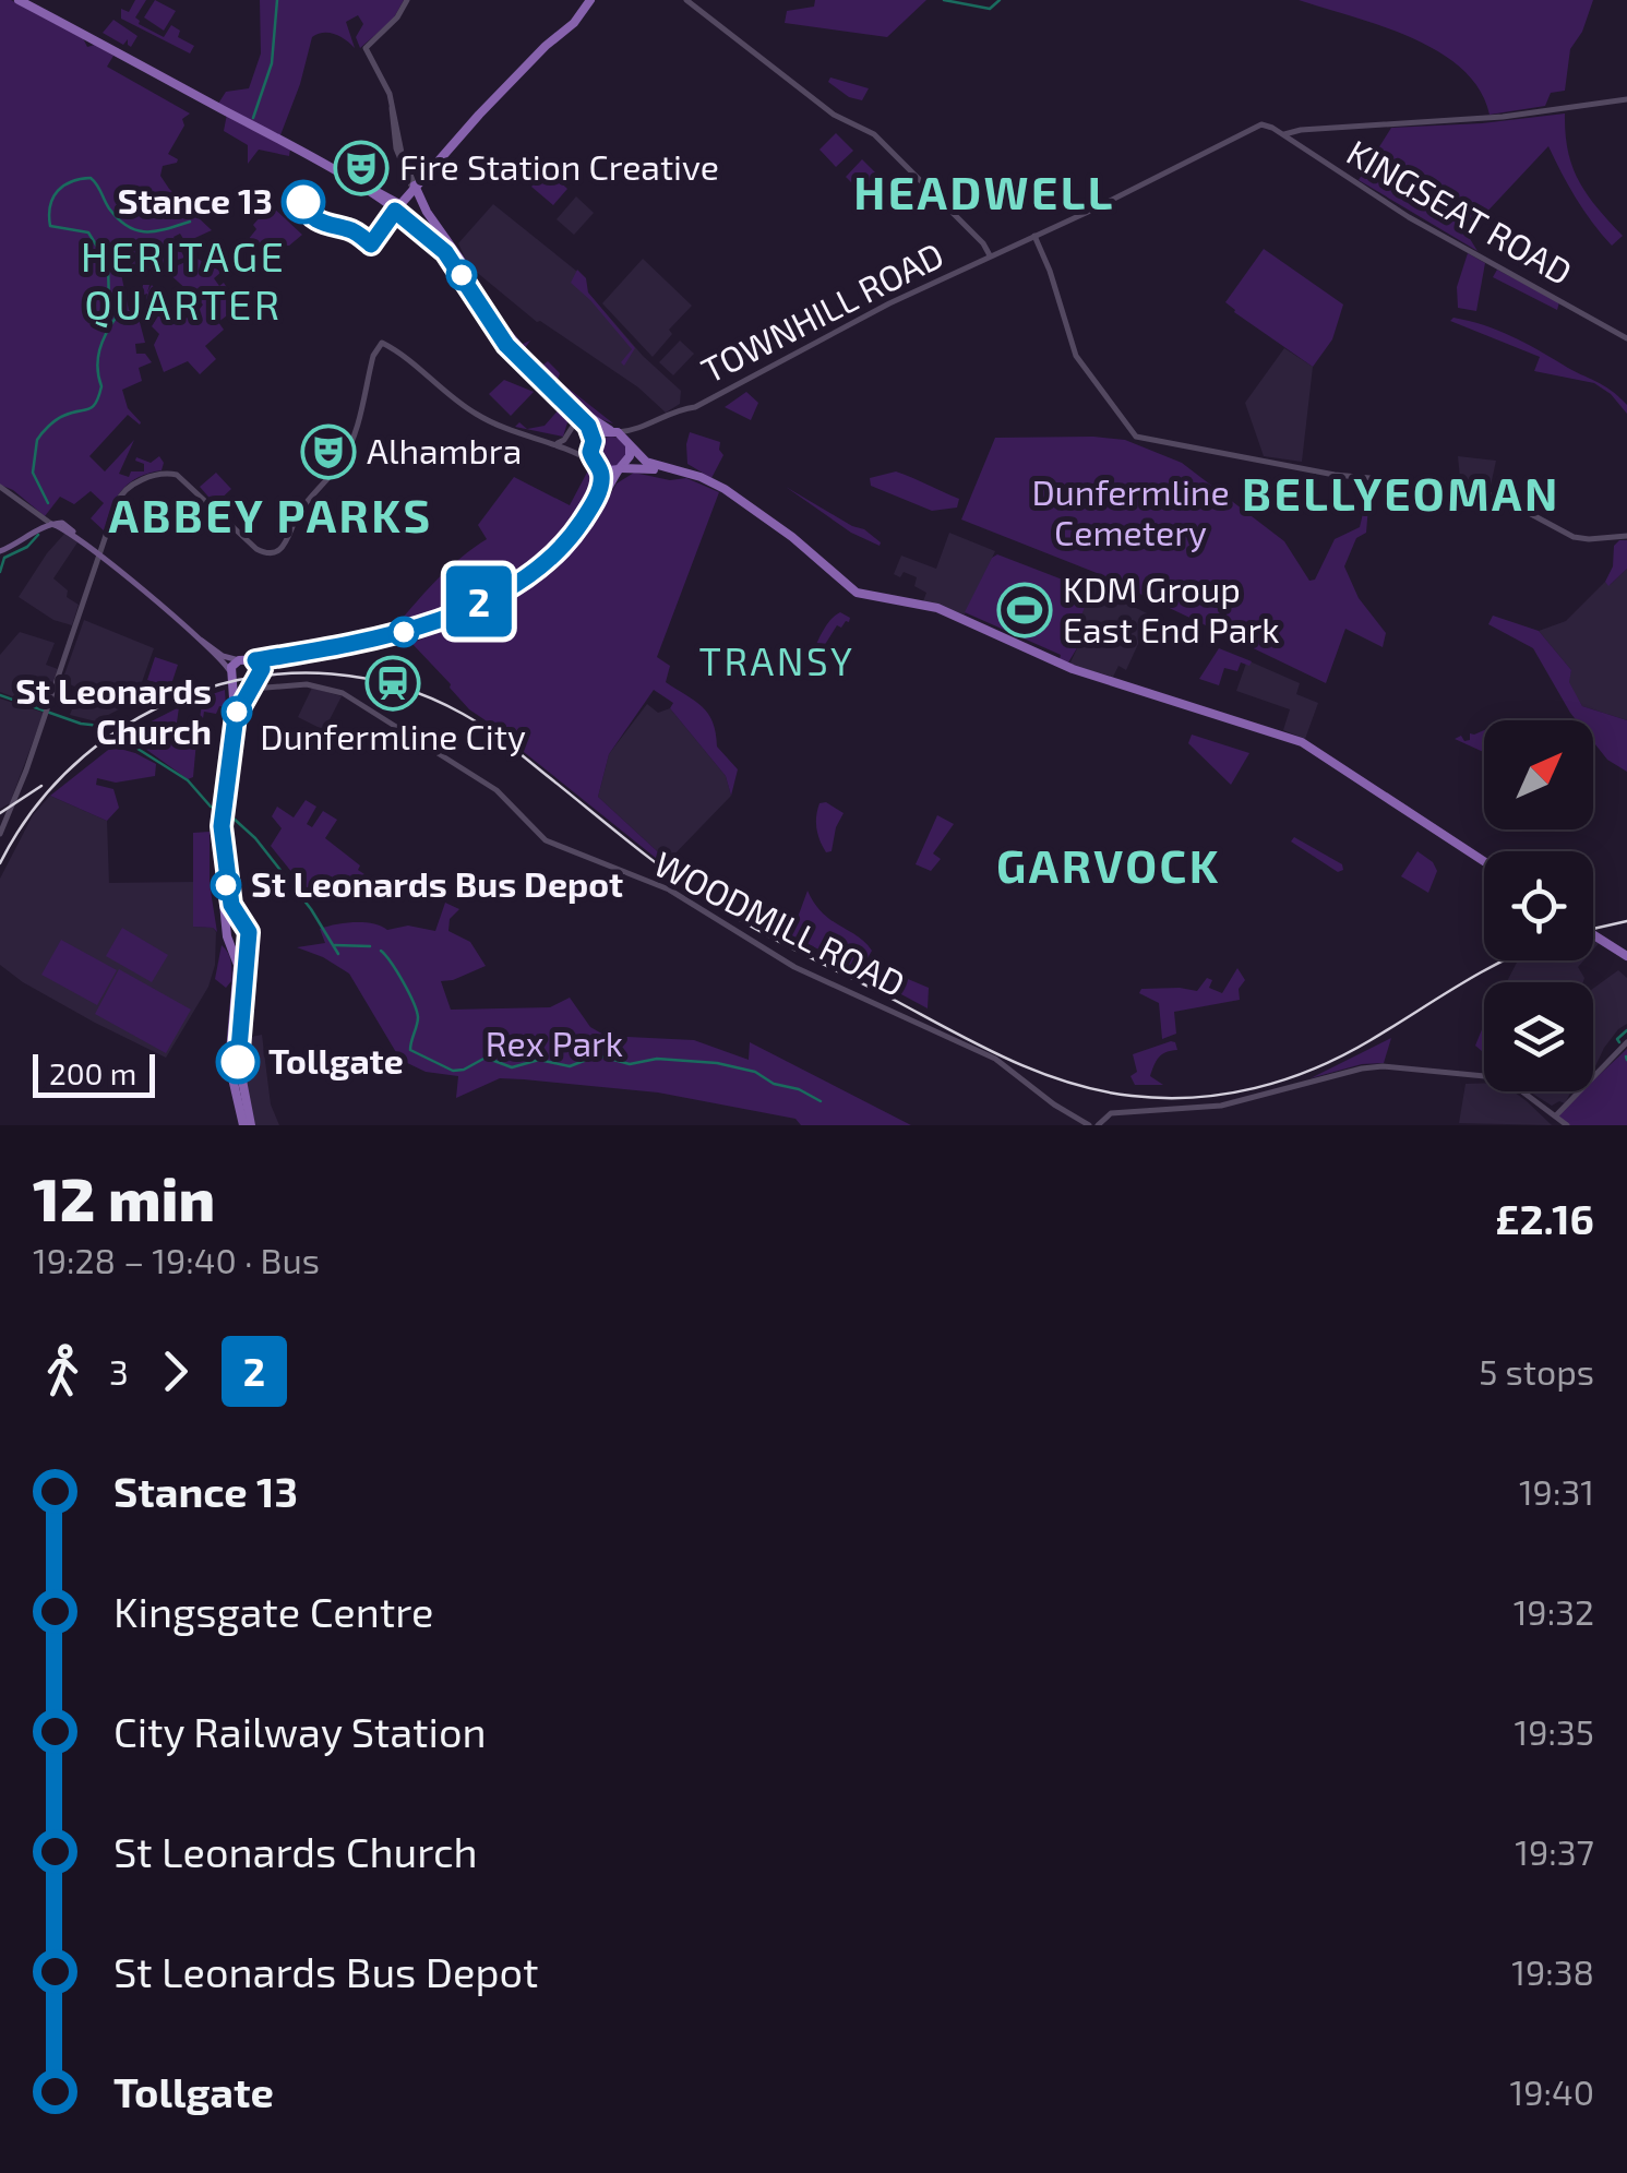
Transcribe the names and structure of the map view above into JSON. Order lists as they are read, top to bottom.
{
  "streets": {
    "street": ["KINGSEAT ROAD", "TOWNHILL ROAD", "WOODMILL ROAD"]
  },
  "crossings": [
    ["KINGSEAT ROAD", "TOWNHILL ROAD"]
  ],
  "districts": [
    "HEADWELL",
    "HERITAGE QUARTER",
    "BELLYEOMAN",
    "ABBEY PARKS",
    "TRANSY",
    "GARVOCK"
  ],
  "parks": ["Dunfermline Cemetery", "Rex Park"],
  "places": {
    "theatre": ["Fire Station Creative", "Alhambra"],
    "other": [
      "Stance 13",
      "St Leonards Church",
      "St Leonards Bus Depot",
      "Tollgate"
    ],
    "sports": ["KDM Group East End Park"],
    "station": ["Dunfermline City"]
  },
  "lines": ["bus line 2"],
  "scale_bar": "200 m",
  "north": "top right",
  "page": {
    "on_map": "2",
    "scale": "200 m",
    "heading": ["12 min", "19:28 – 19:40 · Bus", "£2.16"],
    "legs": ["3", "2", "5 stops"],
    "list": [
      {
        "name": "Stance 13",
        "value": "19:31"
      },
      {
        "name": "Kingsgate Centre",
        "value": "19:32"
      },
      {
        "name": "City Railway Station",
        "value": "19:35"
      },
      {
        "name": "St Leonards Church",
        "value": "19:37"
      },
      {
        "name": "St Leonards Bus Depot",
        "value": "19:38"
      },
      {
        "name": "Tollgate",
        "value": "19:40"
      }
    ]
  }
}
